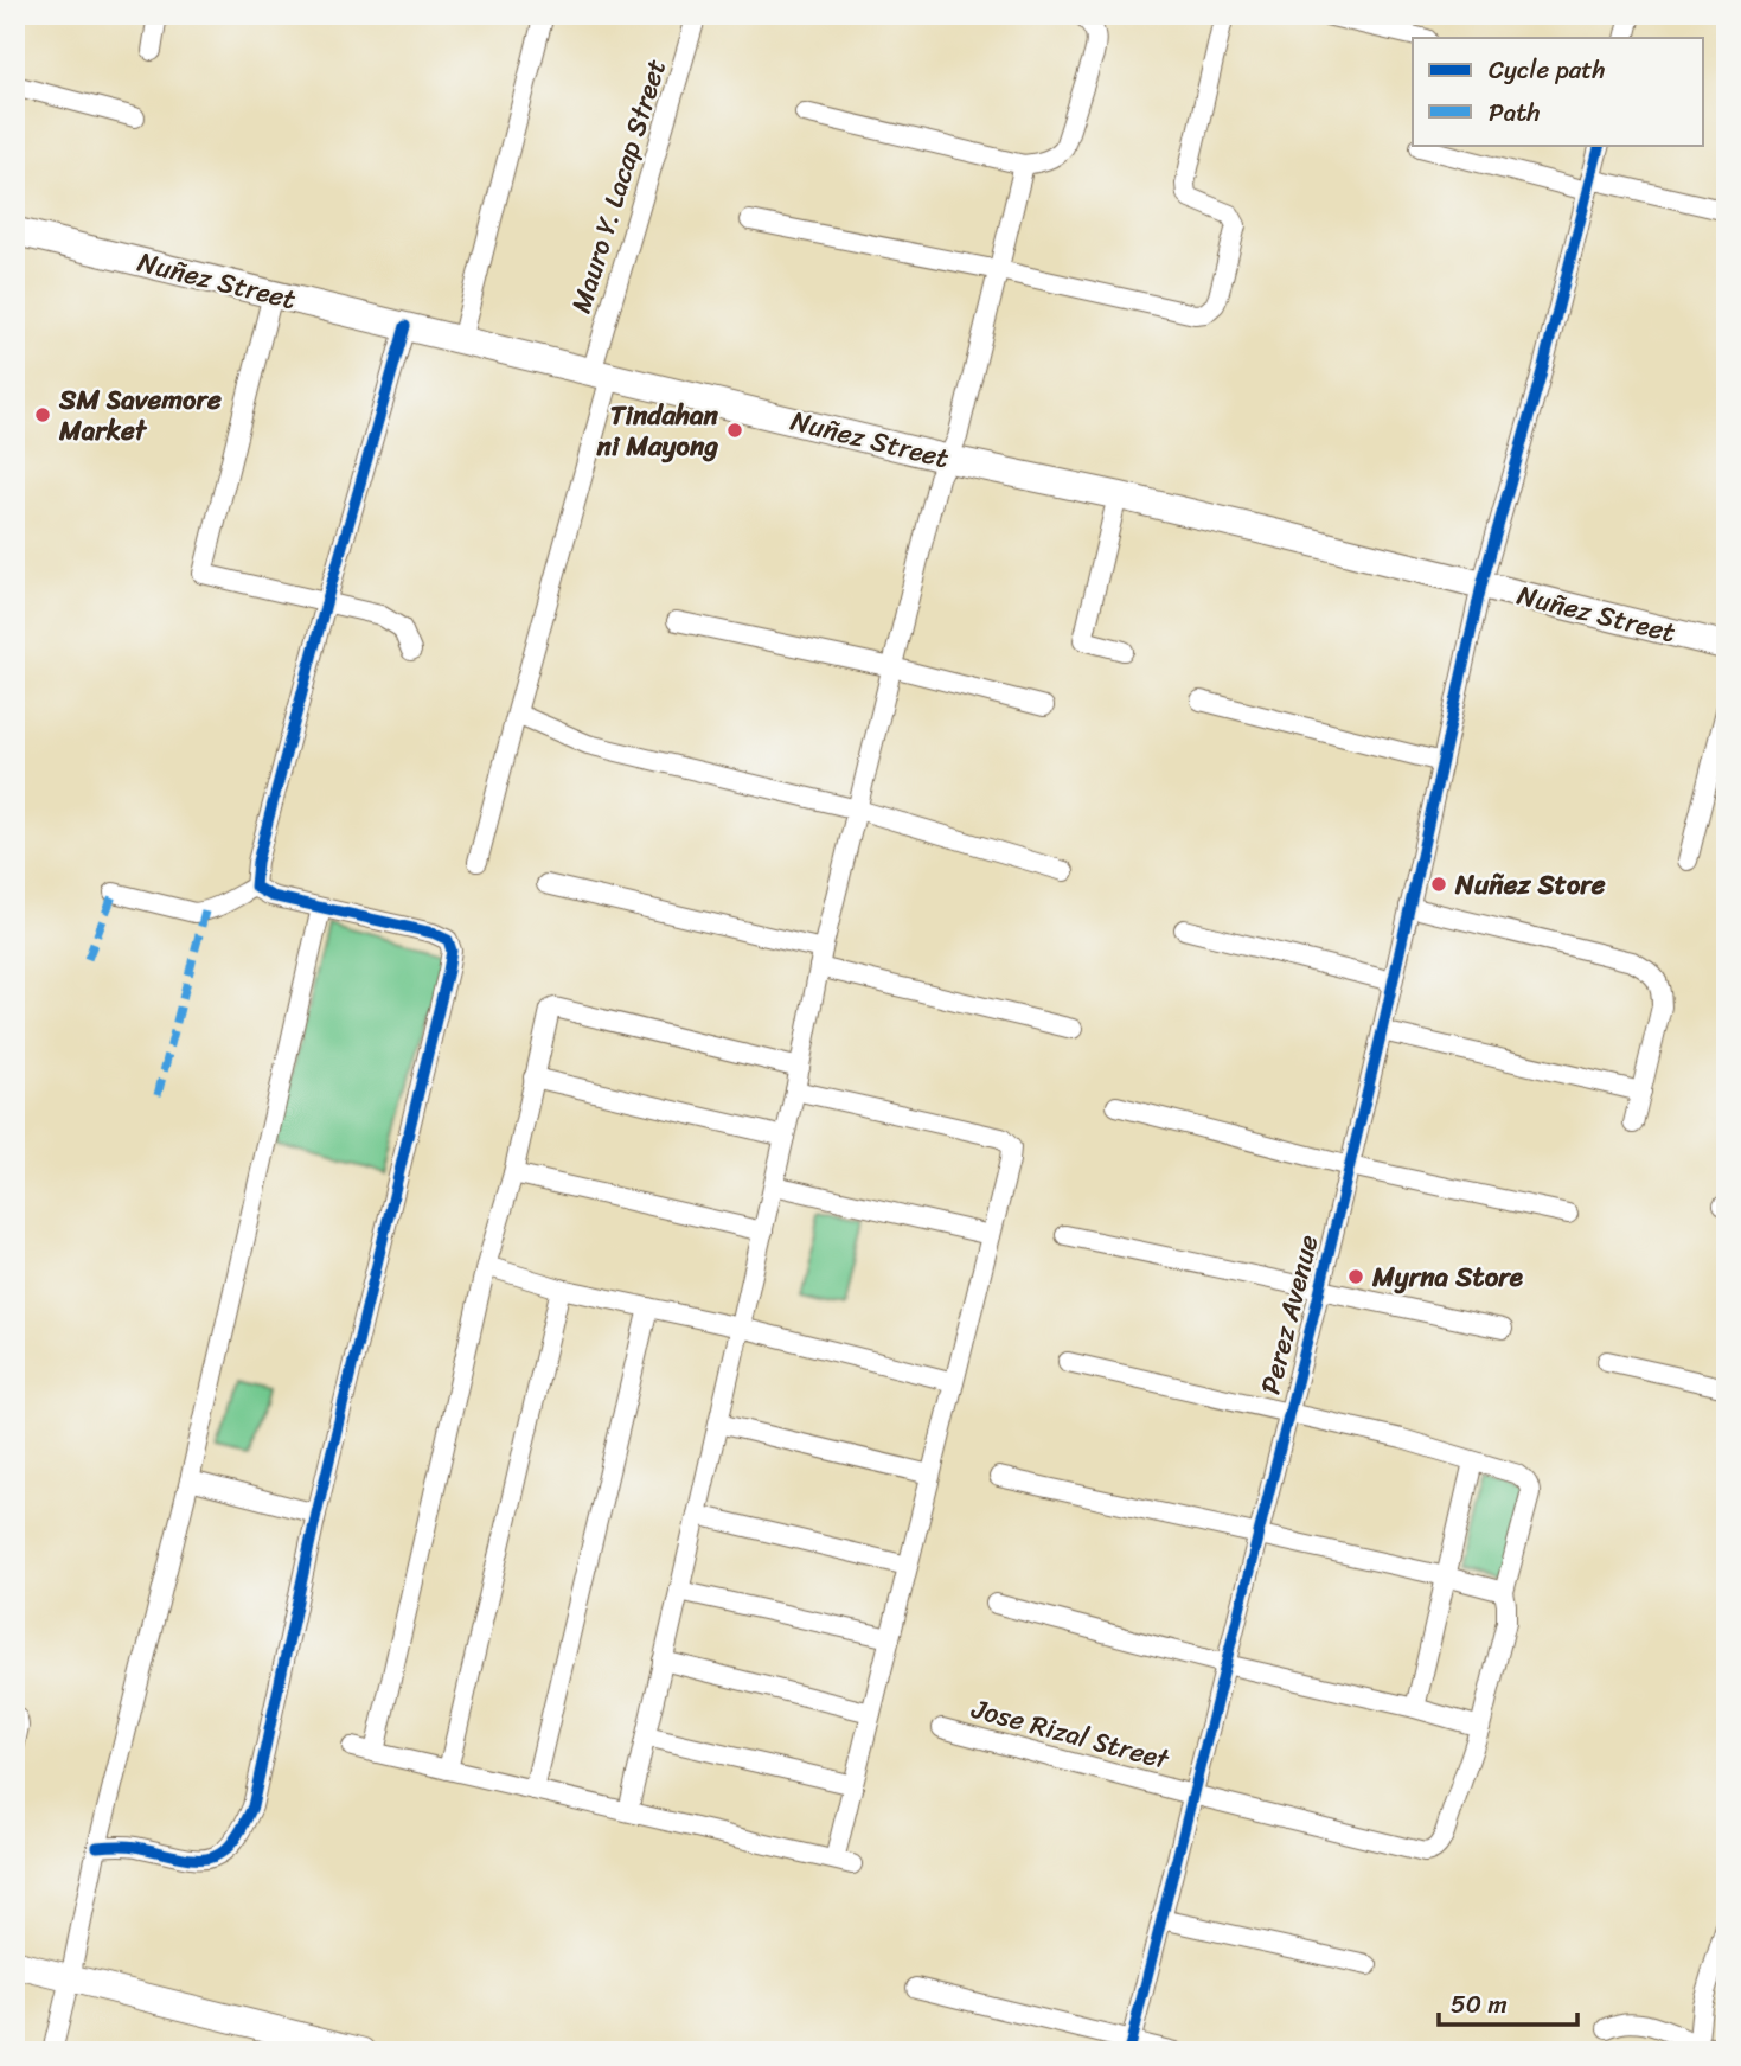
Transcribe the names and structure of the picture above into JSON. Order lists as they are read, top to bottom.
{
  "streets": {
    "street": [
      "Mauro Y. Lacap Street",
      "Nuñez Street",
      "Perez Avenue",
      "Jose Rizal Street"
    ]
  },
  "crossings": [
    ["Mauro Y. Lacap Street", "Nuñez Street"],
    ["Nuñez Street", "Perez Avenue"],
    ["Perez Avenue", "Jose Rizal Street"]
  ],
  "places": [
    "SM Savemore Market",
    "Tindahan ni Mayong",
    "Nuñez Store",
    "Myrna Store"
  ],
  "legend": ["Cycle path", "Path"],
  "scale_bar": "50 m"
}
